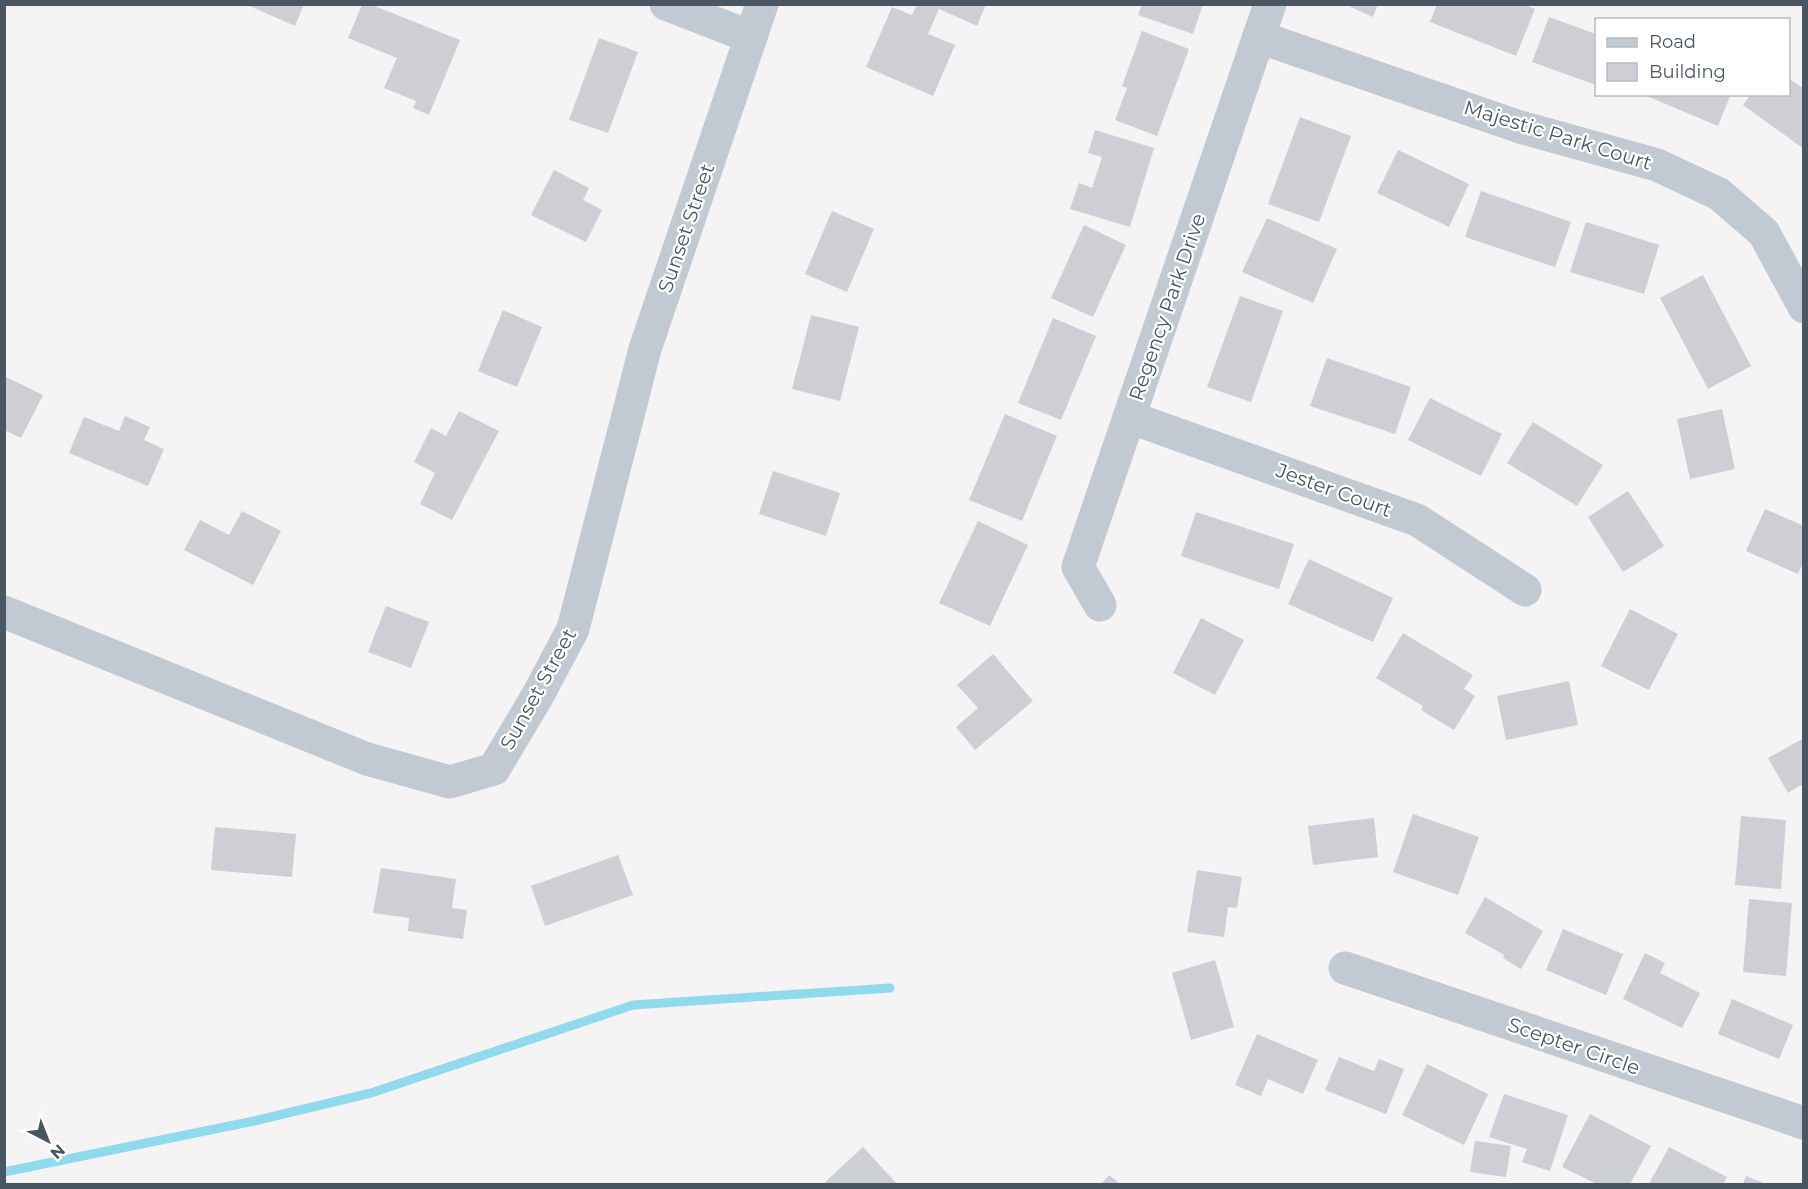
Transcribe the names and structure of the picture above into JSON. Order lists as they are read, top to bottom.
{
  "streets": {
    "street": [
      "Majestic Park Court",
      "Sunset Street",
      "Regency Park Drive",
      "Jester Court",
      "Scepter Circle"
    ]
  },
  "crossings": [
    ["Majestic Park Court", "Regency Park Drive"],
    ["Regency Park Drive", "Jester Court"]
  ],
  "legend": ["Road", "Building"],
  "north": "bottom right"
}
